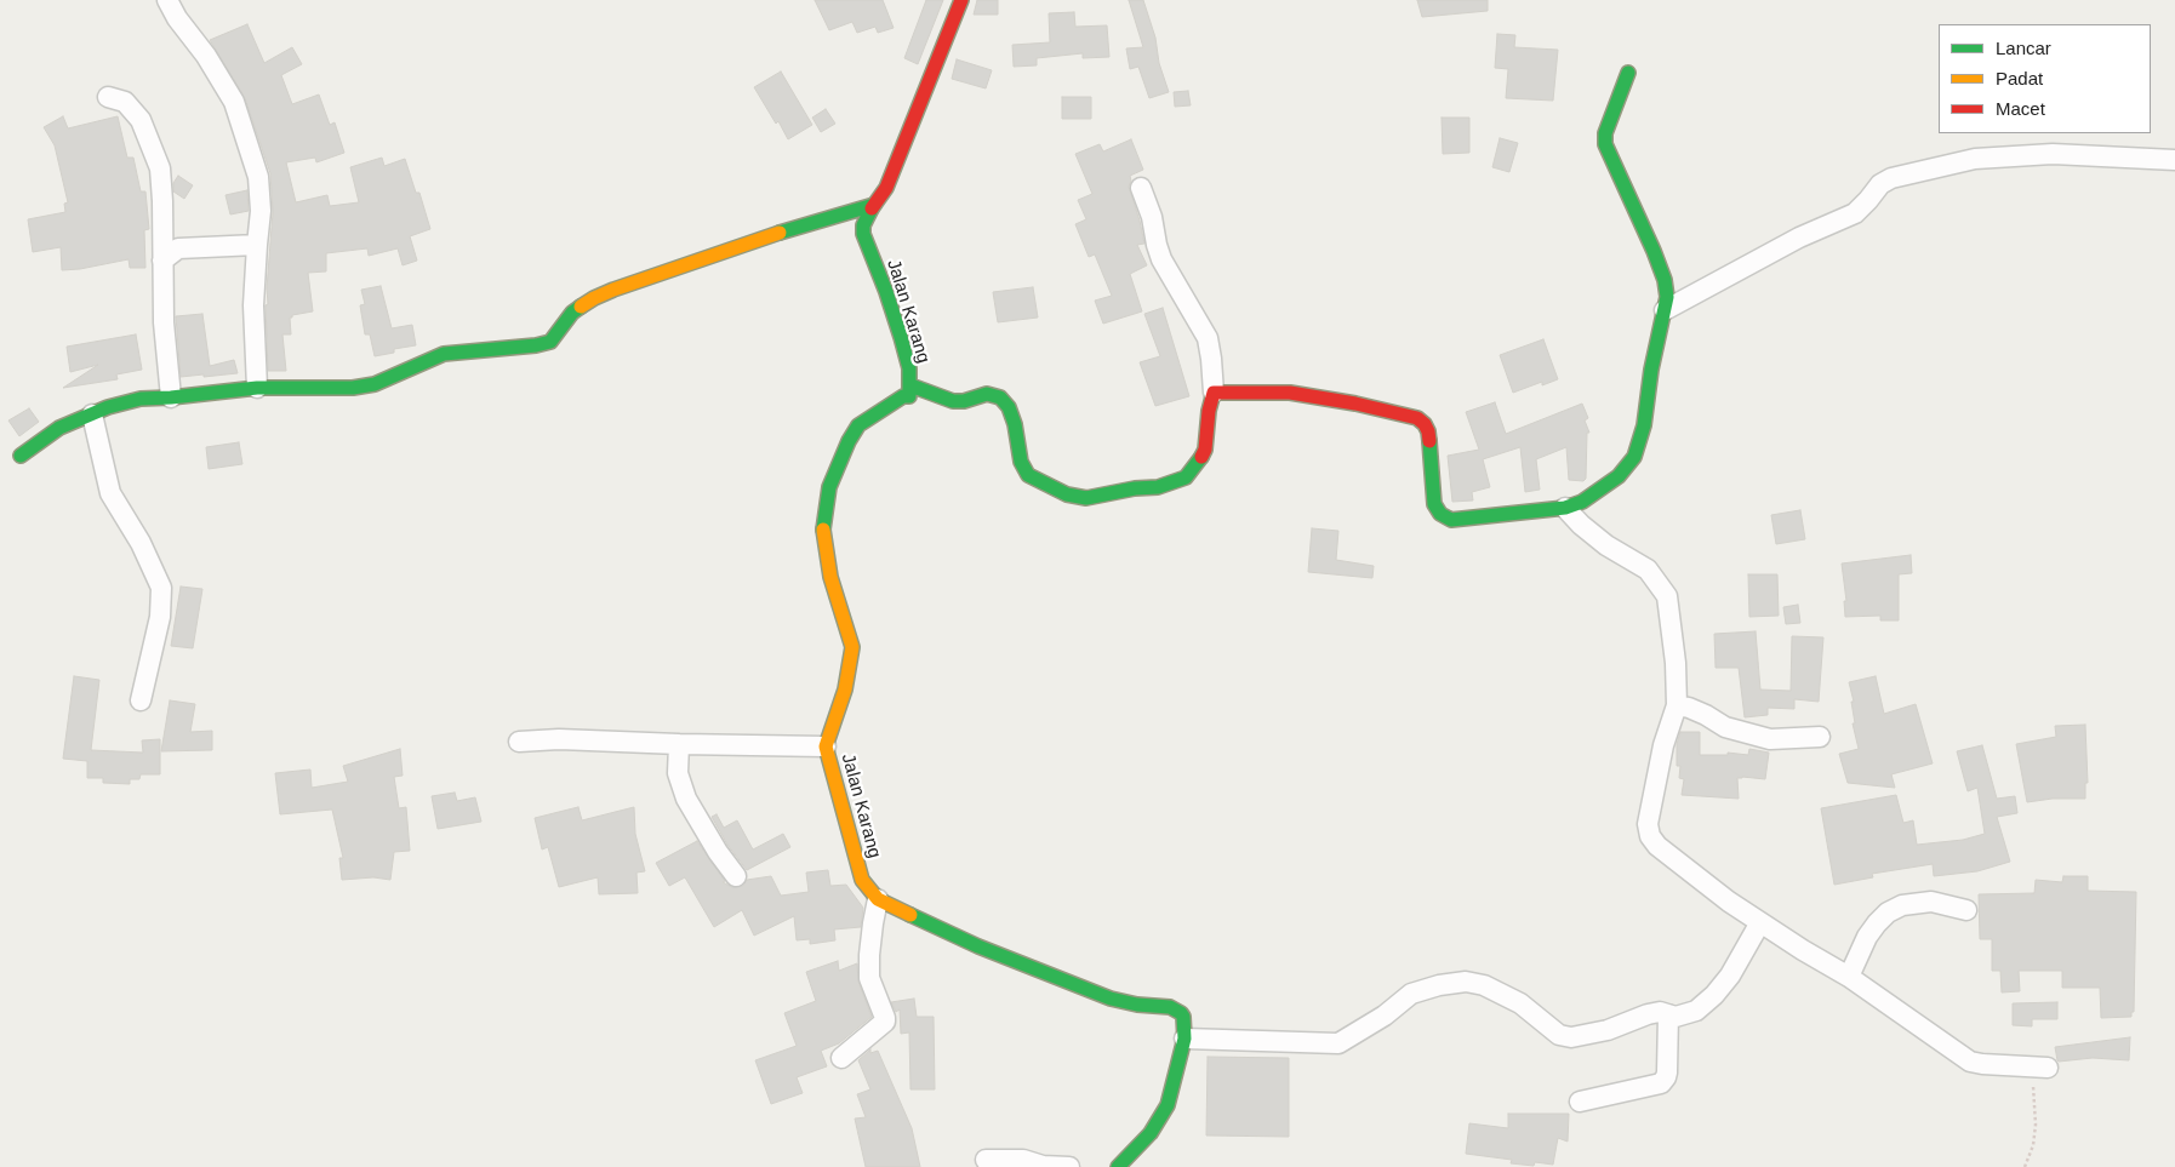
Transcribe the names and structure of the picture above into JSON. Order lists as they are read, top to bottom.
{
  "streets": {
    "street": ["Jalan Karang"]
  },
  "legend": ["Lancar", "Padat", "Macet"]
}
